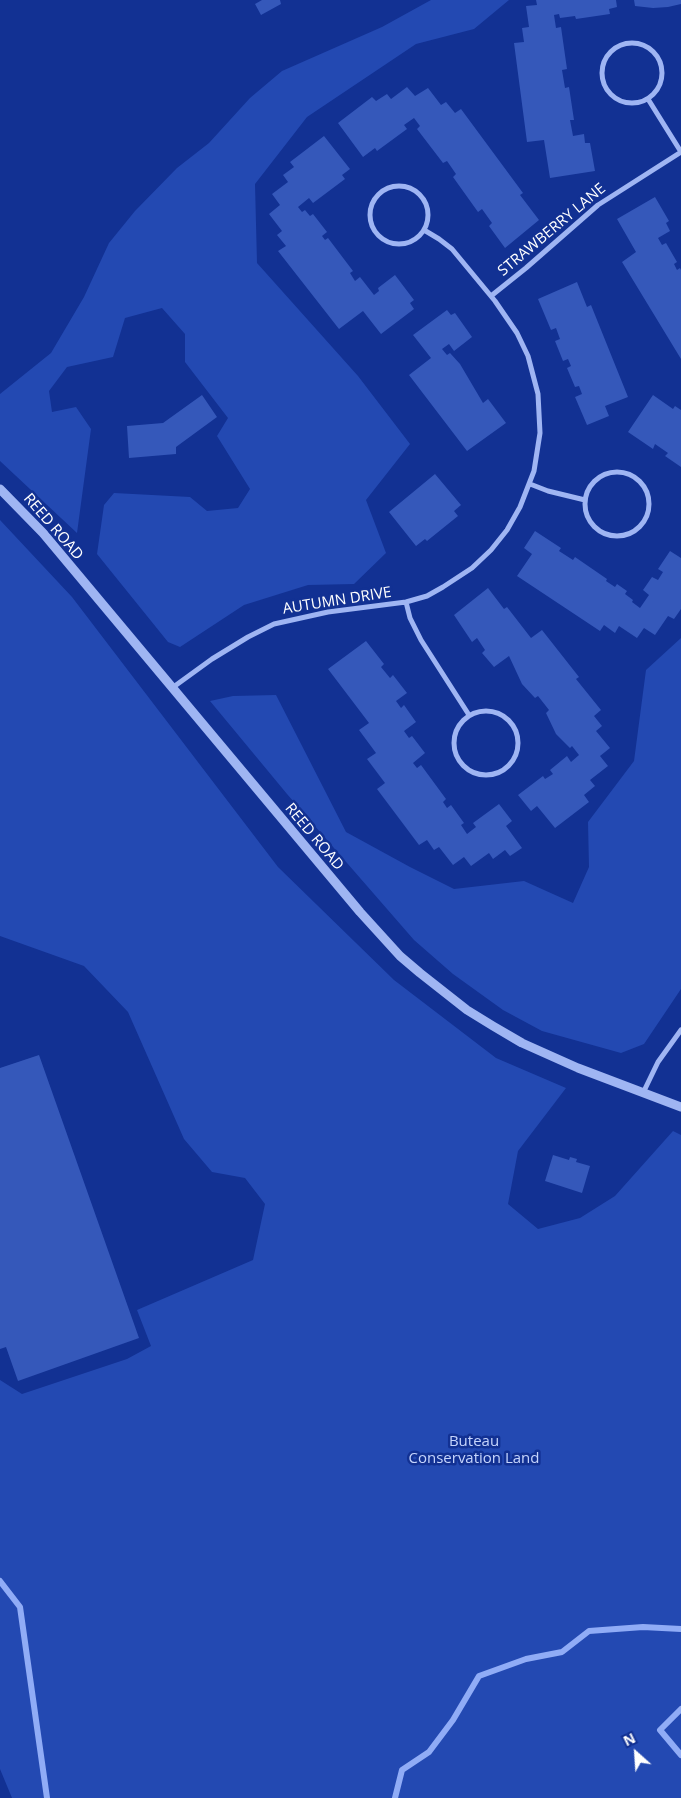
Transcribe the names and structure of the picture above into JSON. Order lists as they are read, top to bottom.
{
  "streets": {
    "street": ["STRAWBERRY LANE", "REED ROAD", "AUTUMN DRIVE"]
  },
  "crossings": [
    ["STRAWBERRY LANE", "AUTUMN DRIVE"],
    ["REED ROAD", "AUTUMN DRIVE"]
  ],
  "parks": ["Buteau Conservation Land"],
  "north": "top left"
}
